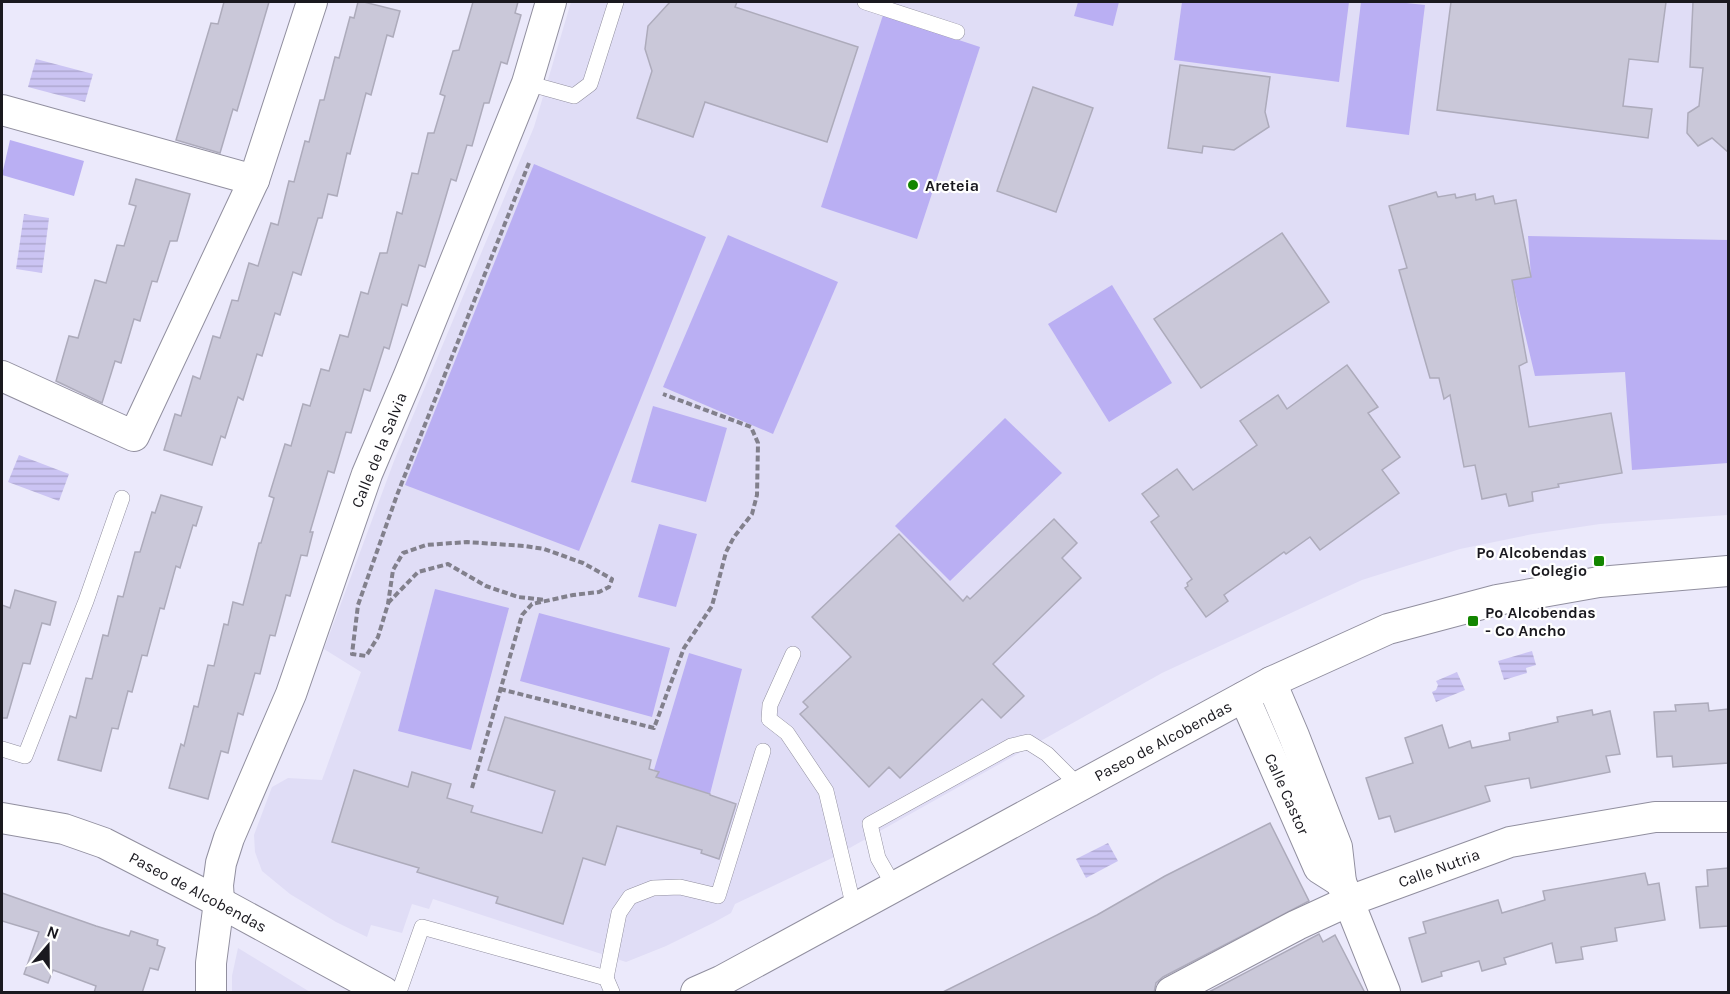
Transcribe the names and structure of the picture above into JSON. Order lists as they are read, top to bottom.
{
  "streets": {
    "street": [
      "Calle de la Salvia",
      "Paseo de Alcobendas",
      "Calle Castor",
      "Calle Nutria"
    ]
  },
  "crossings": [
    ["Calle de la Salvia", "Paseo de Alcobendas"],
    ["Paseo de Alcobendas", "Calle Castor"],
    ["Calle Castor", "Calle Nutria"]
  ],
  "places": {
    "other": ["Areteia"],
    "transit": ["Pº Alcobendas - Colegio", "Pº Alcobendas - Cº Ancho"]
  },
  "north": "top"
}
